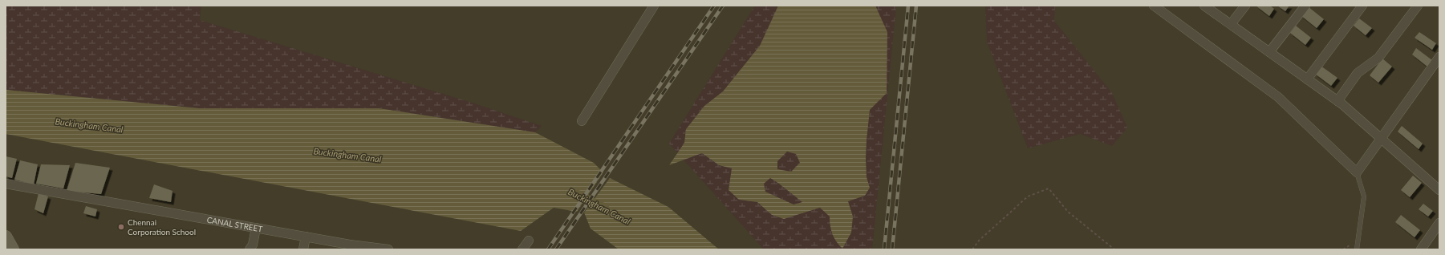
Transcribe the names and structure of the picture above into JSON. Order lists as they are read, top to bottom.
{
  "streets": {
    "street": ["CANAL STREET"]
  },
  "water": ["Buckingham Canal"],
  "places": ["Chennai Corporation School"]
}
